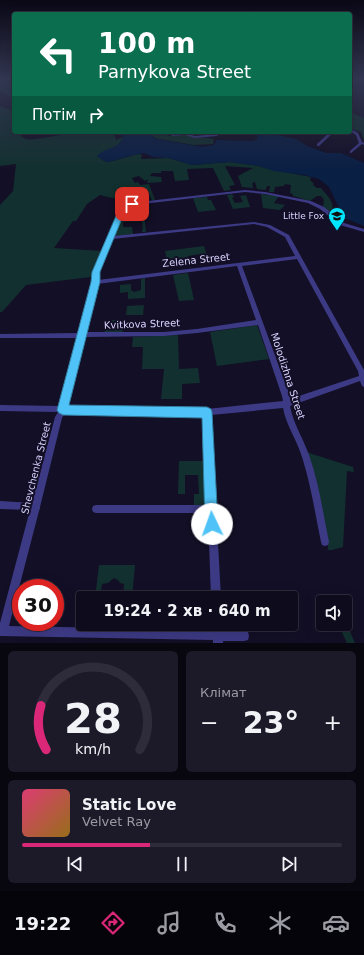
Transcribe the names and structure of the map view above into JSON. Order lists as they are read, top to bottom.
{
  "streets": {
    "street": [
      "Zelena Street",
      "Kvitkova Street",
      "Molodizhna Street",
      "Shevchenka Street"
    ]
  },
  "crossings": [
    ["Zelena Street", "Molodizhna Street"],
    ["Zelena Street", "Shevchenka Street"],
    ["Kvitkova Street", "Molodizhna Street"],
    ["Kvitkova Street", "Shevchenka Street"]
  ],
  "places": {
    "school or university": ["Little Fox"]
  },
  "page": {
    "turn": ["100 m", "Parnykova Street"],
    "then": "Потім",
    "limit": "30",
    "trip": "19:24 · 2 хв · 640 m",
    "tile": "Клімат",
    "heat": ["−", "23°", "+"],
    "song": ["Static Love", "Velvet Ray"],
    "tabs": "19:22",
    "gauge": ["28", "km/h"]
  }
}
